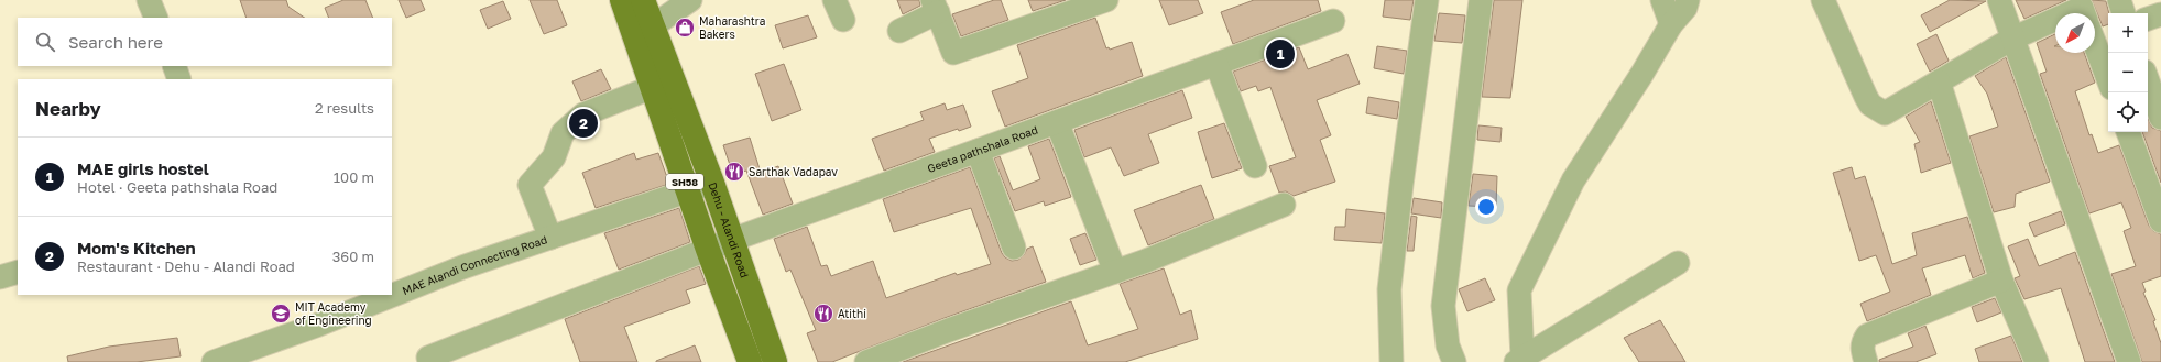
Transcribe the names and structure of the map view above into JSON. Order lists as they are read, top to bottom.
{
  "streets": {
    "main road": ["SH58", "Dehu - Alandi Road"],
    "street": ["Geeta pathshala Road", "MAE Alandi Connecting Road"]
  },
  "crossings": [
    ["Geeta pathshala Road", "SH58"],
    ["Geeta pathshala Road", "Dehu - Alandi Road"],
    ["SH58", "MAE Alandi Connecting Road"],
    ["Dehu - Alandi Road", "MAE Alandi Connecting Road"]
  ],
  "places": {
    "shop": ["Maharashtra Bakers"],
    "restaurant": ["Sarthak Vadapav", "Atithi"],
    "school or university": ["MIT Academy of Engineering"]
  },
  "north": "bottom left",
  "page": {
    "map_buttons": ["+", "−"],
    "search": "Search here",
    "pins": ["1", "2"],
    "heading": ["Nearby", "2 results"],
    "list": [
      {
        "mark": "1",
        "name": "MAE girls hostel",
        "note": "Hotel · Geeta pathshala Road",
        "value": "100 m"
      },
      {
        "mark": "2",
        "name": "Mom's Kitchen",
        "note": "Restaurant · Dehu - Alandi Road",
        "value": "360 m"
      }
    ]
  }
}
